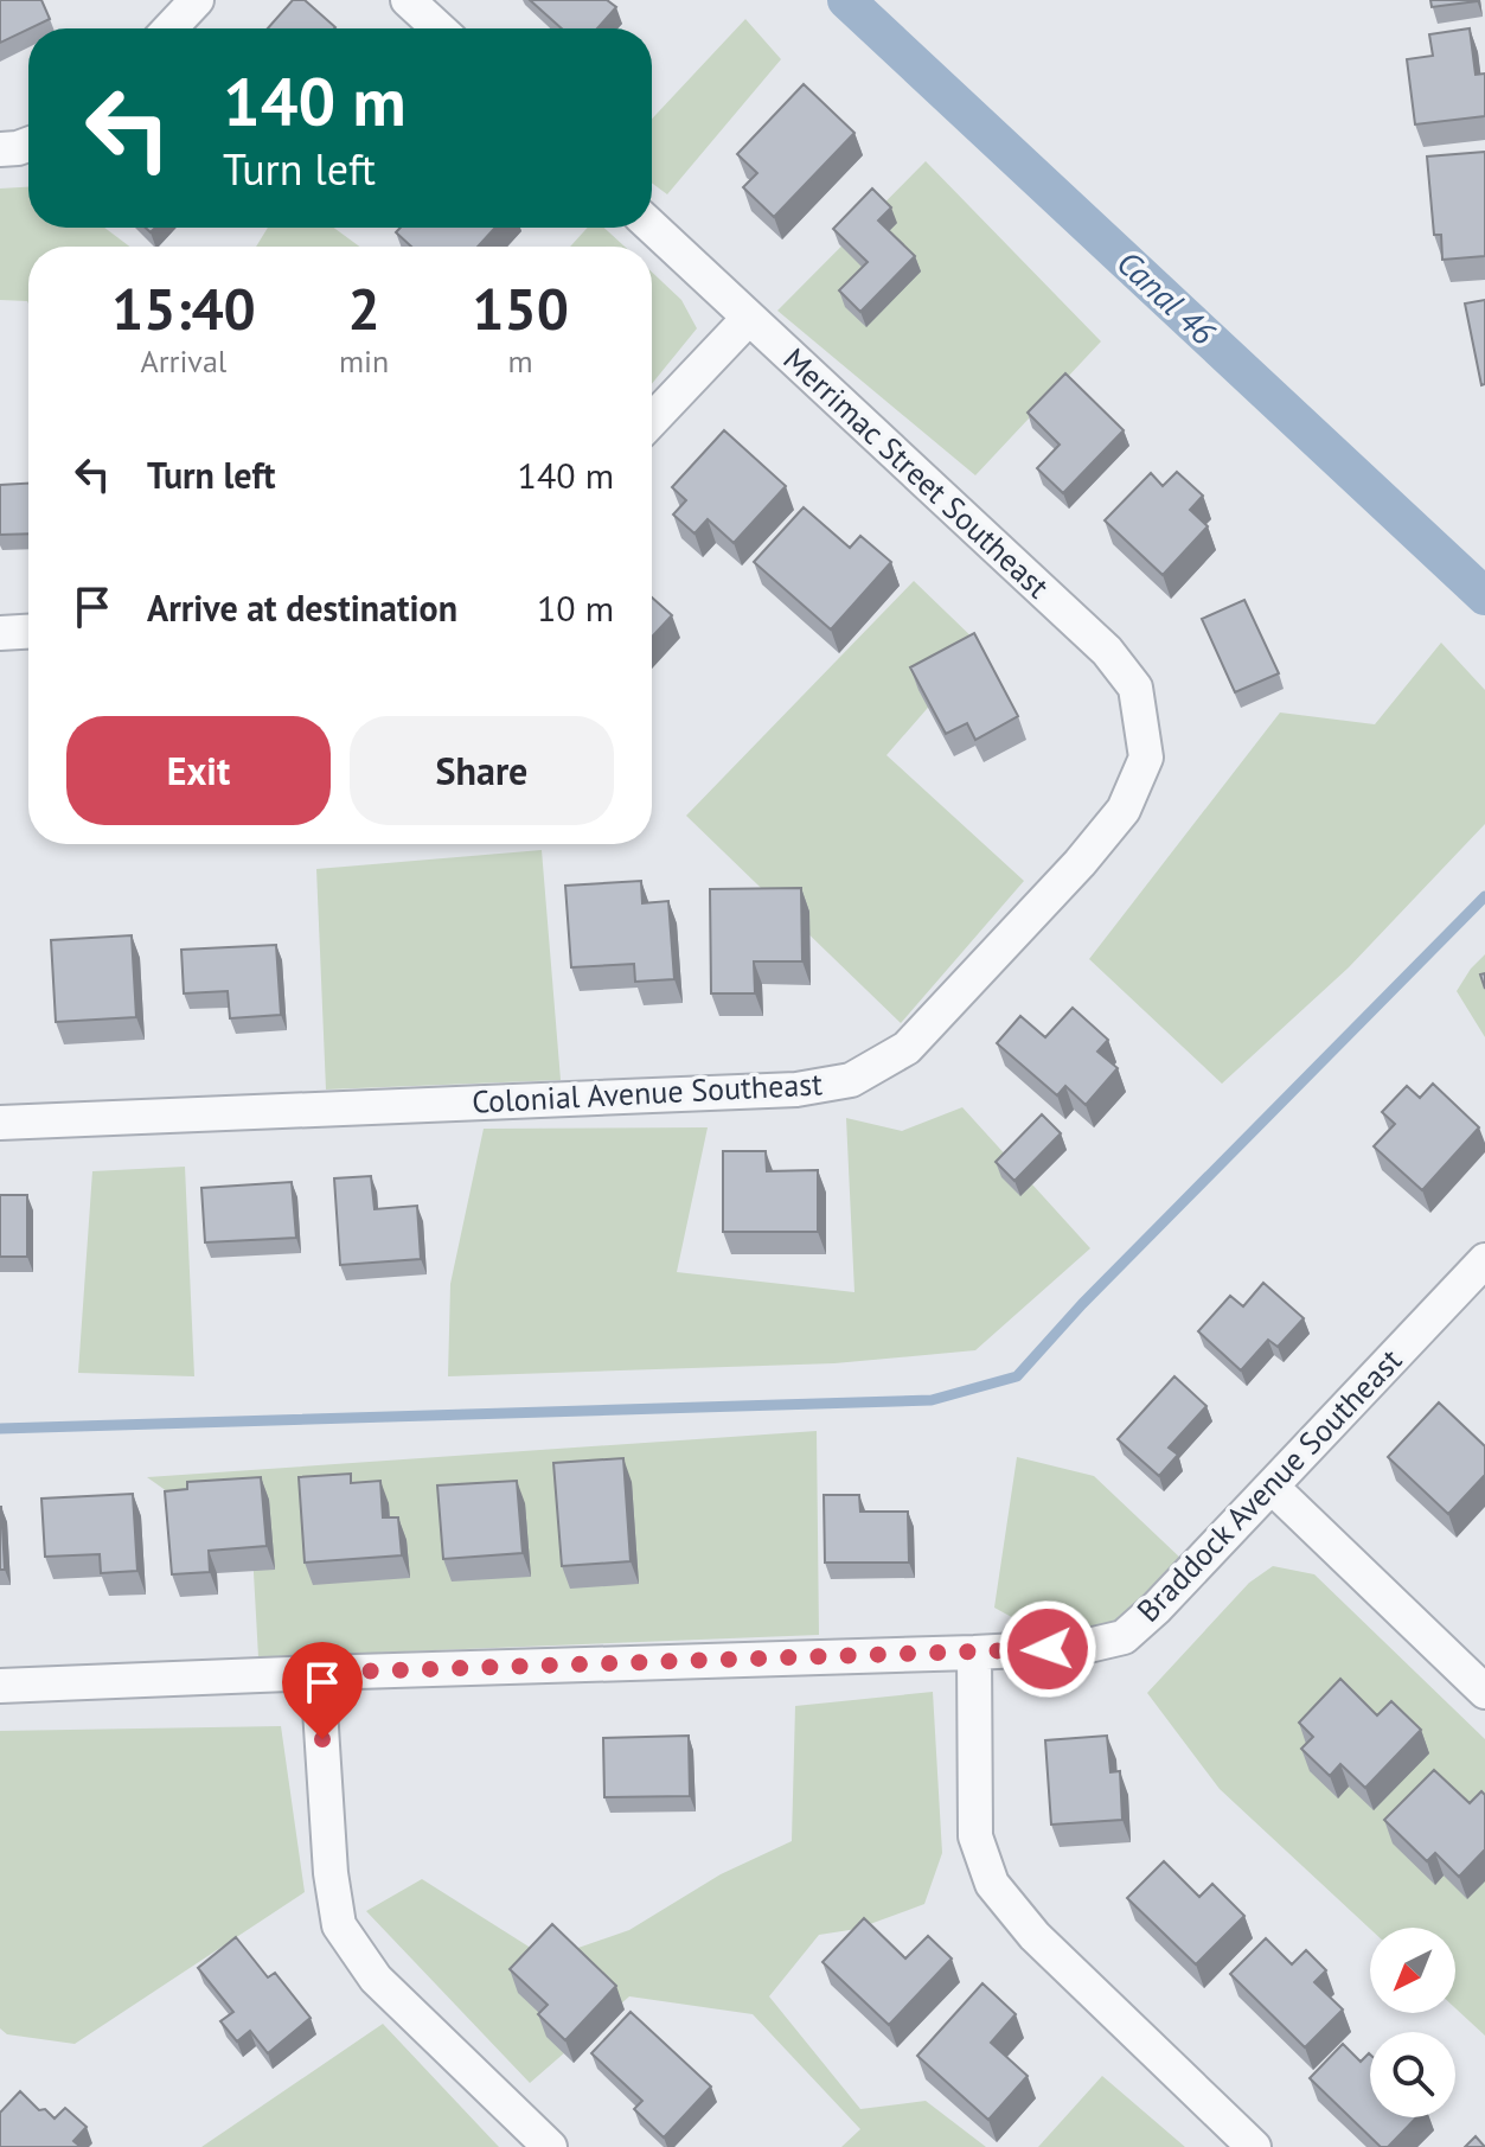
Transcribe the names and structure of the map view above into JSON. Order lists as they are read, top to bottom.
{
  "streets": {
    "street": ["Merrimac Street Southeast", "Colonial Avenue Southeast", "Braddock Avenue Southeast"]
  },
  "crossings": [
    ["Merrimac Street Southeast", "Colonial Avenue Southeast"]
  ],
  "water": ["Canal 46"],
  "north": "bottom left",
  "page": {
    "turn": ["140 m", "Turn left"],
    "eta": [
      "15:40",
      "Arrival",
      "2",
      "min",
      "150",
      "m"
    ],
    "list": [
      {
        "name": "Turn left",
        "value": "140 m"
      },
      {
        "name": "Arrive at destination",
        "value": "10 m"
      }
    ],
    "buttons": ["Exit", "Share"]
  }
}
